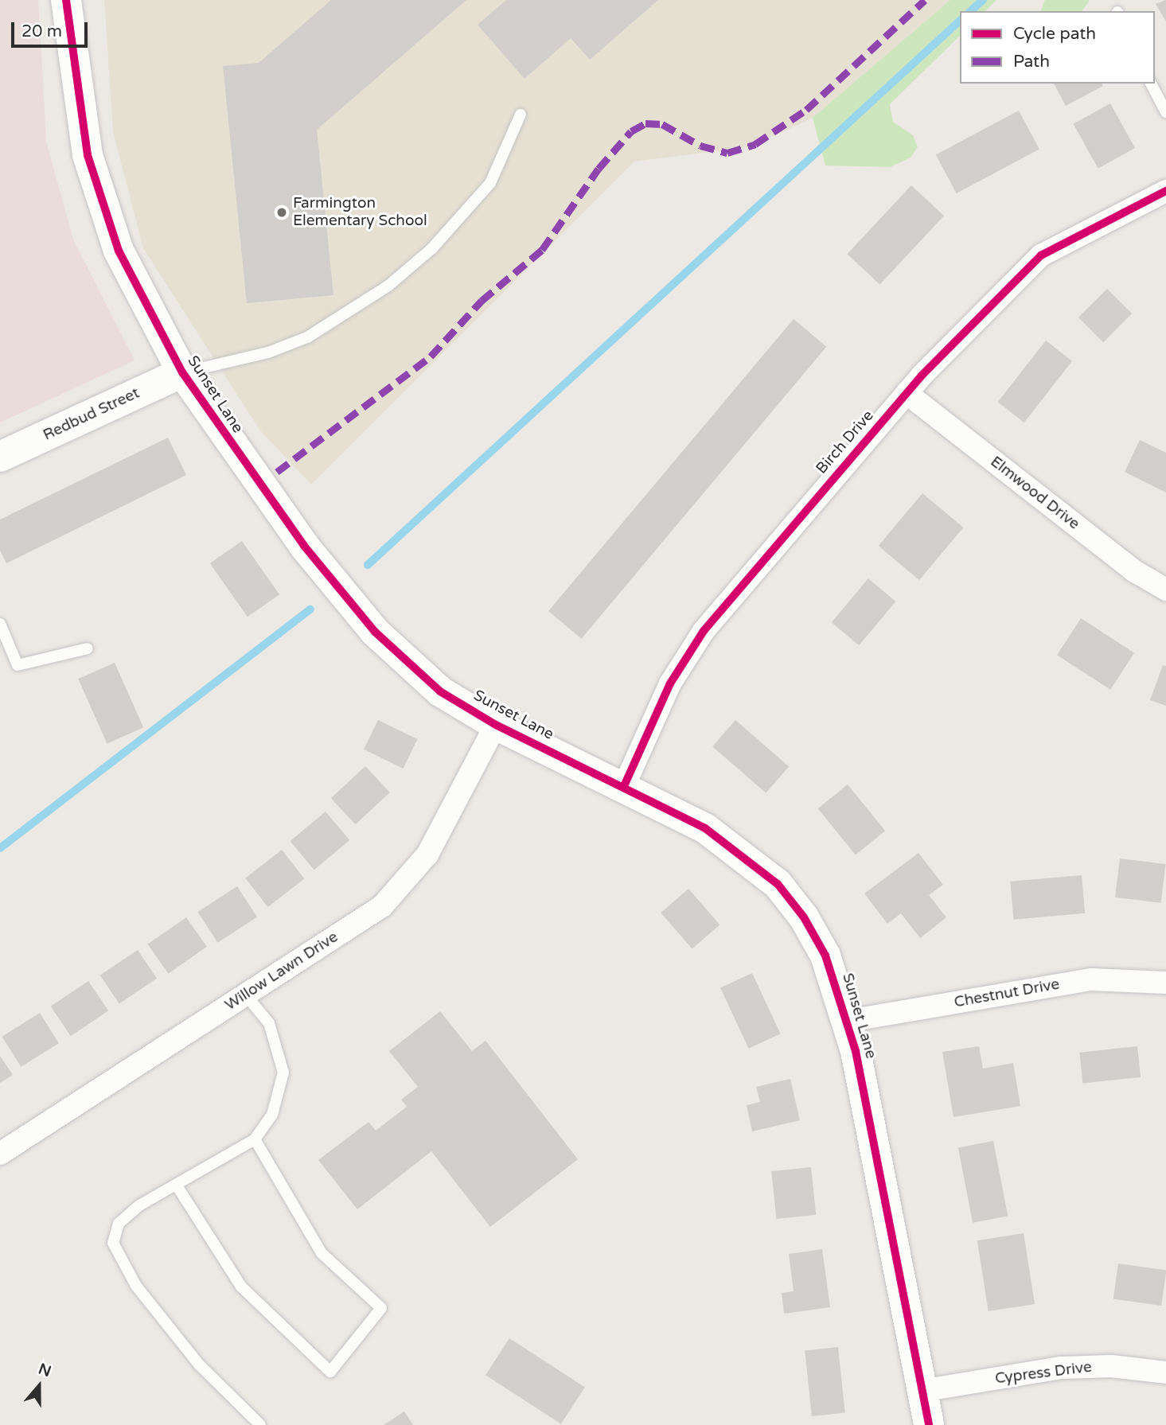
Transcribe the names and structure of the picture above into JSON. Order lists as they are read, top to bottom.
{
  "streets": {
    "street": [
      "Sunset Lane",
      "Redbud Street",
      "Birch Drive",
      "Elmwood Drive",
      "Willow Lawn Drive",
      "Chestnut Drive",
      "Cypress Drive"
    ]
  },
  "crossings": [
    ["Sunset Lane", "Redbud Street"],
    ["Sunset Lane", "Birch Drive"],
    ["Sunset Lane", "Willow Lawn Drive"],
    ["Sunset Lane", "Chestnut Drive"],
    ["Sunset Lane", "Cypress Drive"],
    ["Birch Drive", "Elmwood Drive"]
  ],
  "places": ["Farmington Elementary School"],
  "legend": ["Cycle path", "Path"],
  "scale_bar": "20 m",
  "north": "top"
}
